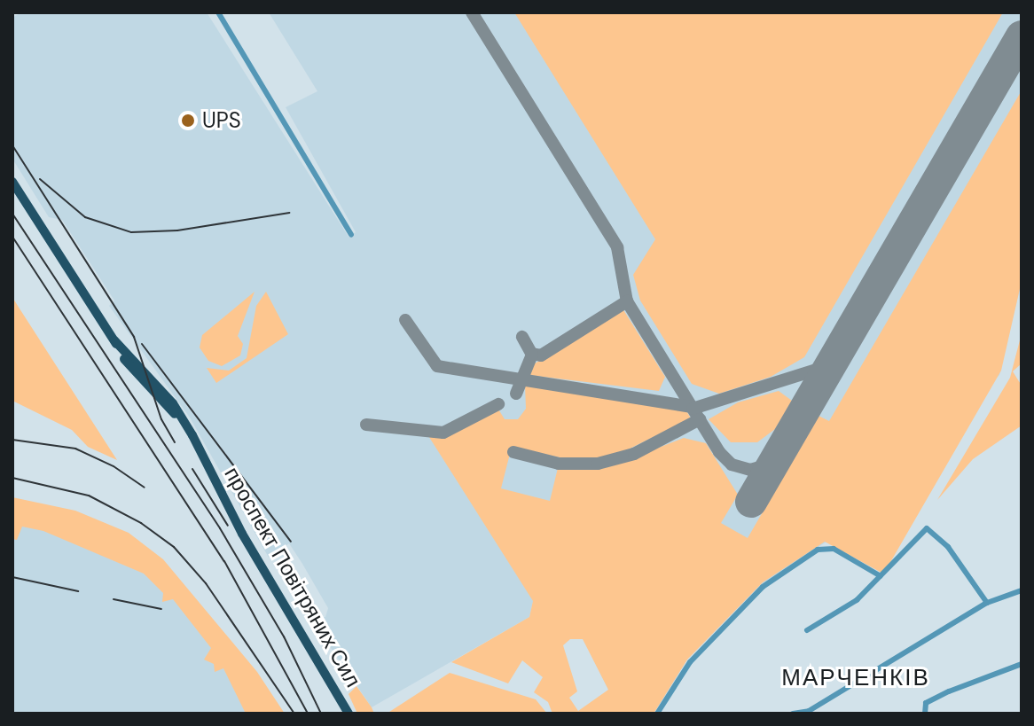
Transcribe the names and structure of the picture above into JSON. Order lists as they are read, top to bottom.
{
  "streets": {
    "main road": ["проспект Повітряних Сил"]
  },
  "districts": ["МАРЧЕНКІВ"],
  "places": ["UPS"]
}
